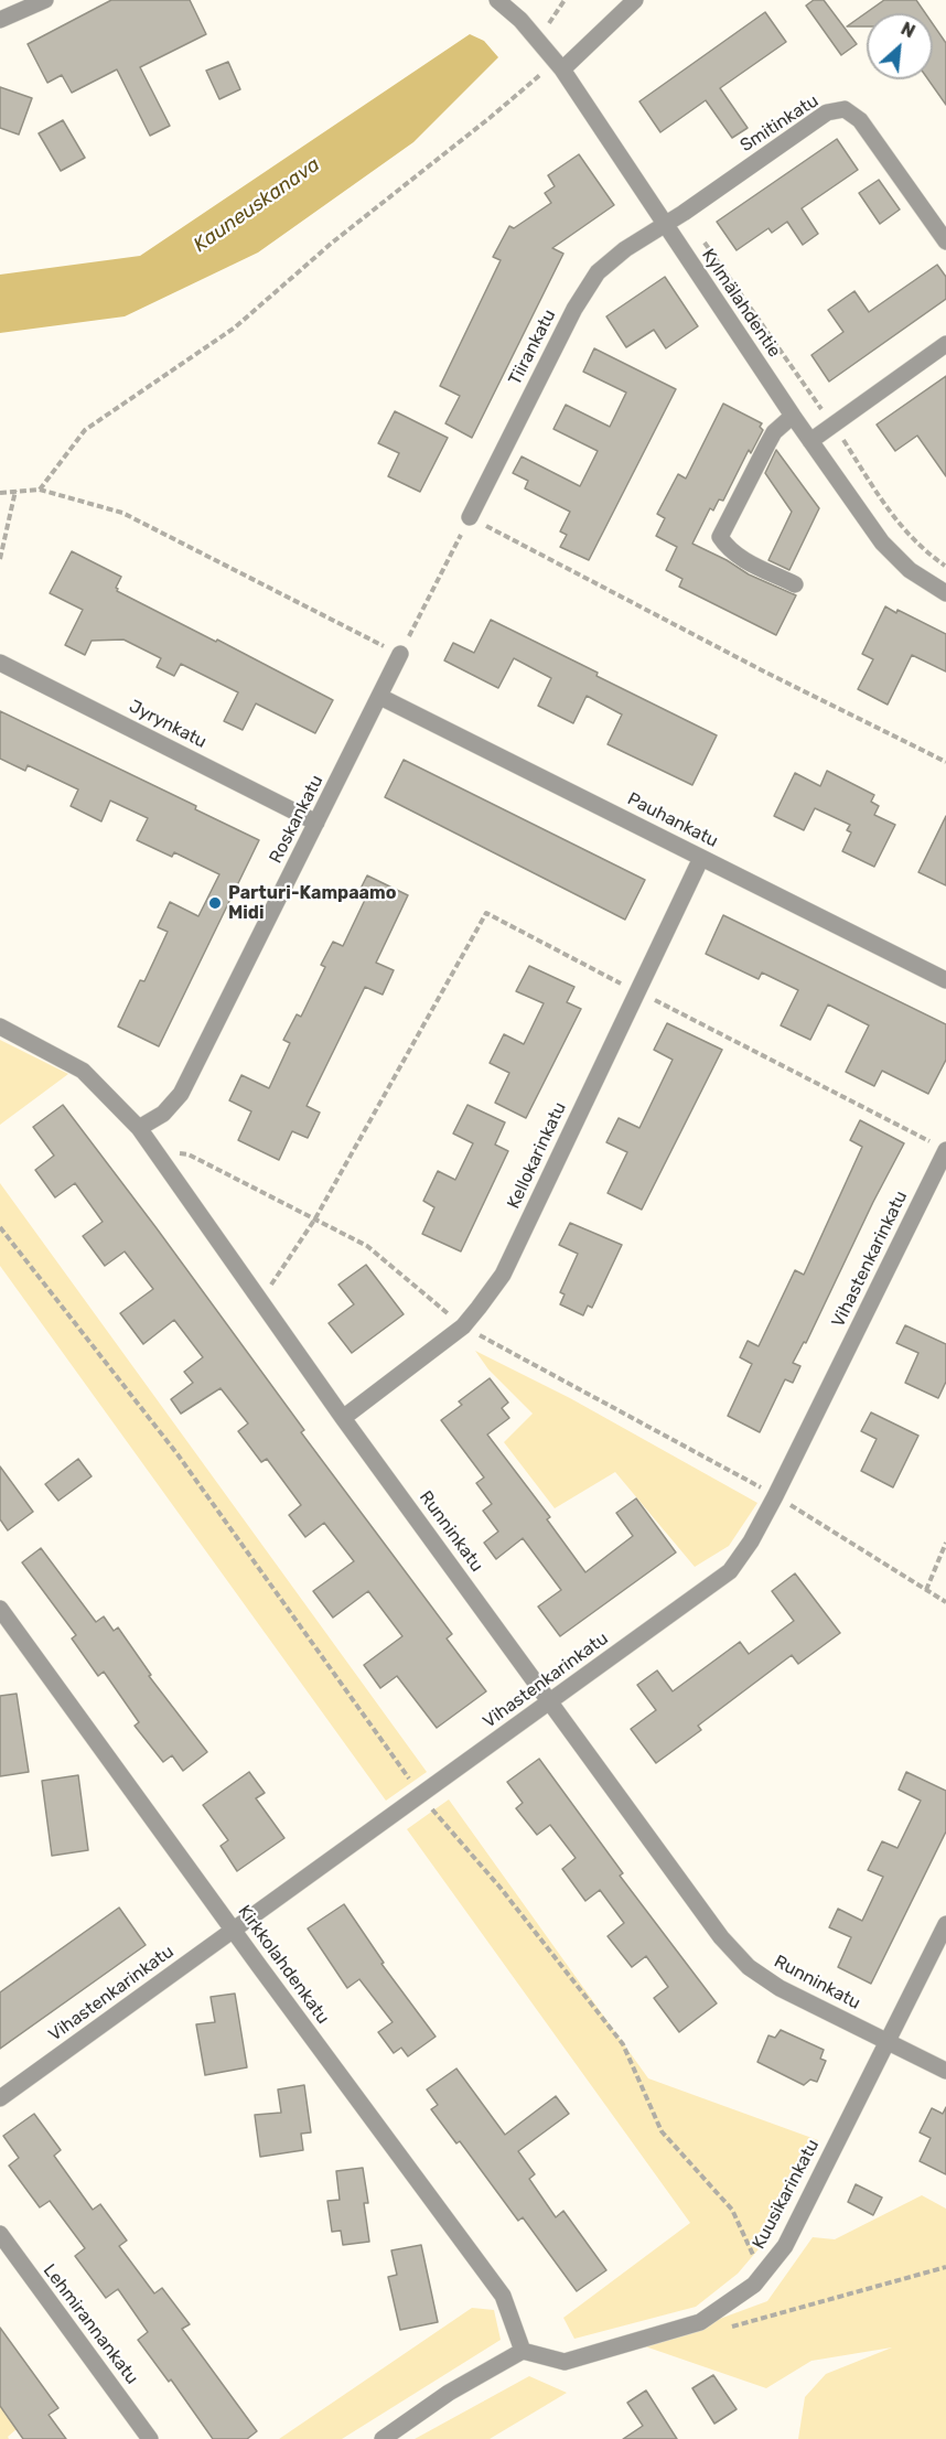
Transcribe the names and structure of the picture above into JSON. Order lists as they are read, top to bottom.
{
  "streets": {
    "street": [
      "Smitinkatu",
      "Kylmälahdentie",
      "Tiirankatu",
      "Jyrynkatu",
      "Roskankatu",
      "Pauhankatu",
      "Kellokarinkatu",
      "Vihastenkarinkatu",
      "Runninkatu",
      "Kirkkolahdenkatu",
      "Kuusikarinkatu",
      "Lehmirannankatu"
    ]
  },
  "crossings": [
    ["Smitinkatu", "Kylmälahdentie"],
    ["Smitinkatu", "Tiirankatu"],
    ["Kylmälahdentie", "Tiirankatu"],
    ["Jyrynkatu", "Roskankatu"],
    ["Roskankatu", "Pauhankatu"],
    ["Roskankatu", "Runninkatu"],
    ["Pauhankatu", "Kellokarinkatu"],
    ["Kellokarinkatu", "Runninkatu"],
    ["Vihastenkarinkatu", "Runninkatu"],
    ["Vihastenkarinkatu", "Kirkkolahdenkatu"],
    ["Runninkatu", "Kuusikarinkatu"],
    ["Kirkkolahdenkatu", "Kuusikarinkatu"]
  ],
  "water": ["Kauneuskanava"],
  "places": ["Parturi-Kampaamo Midi"],
  "north": "top right"
}
